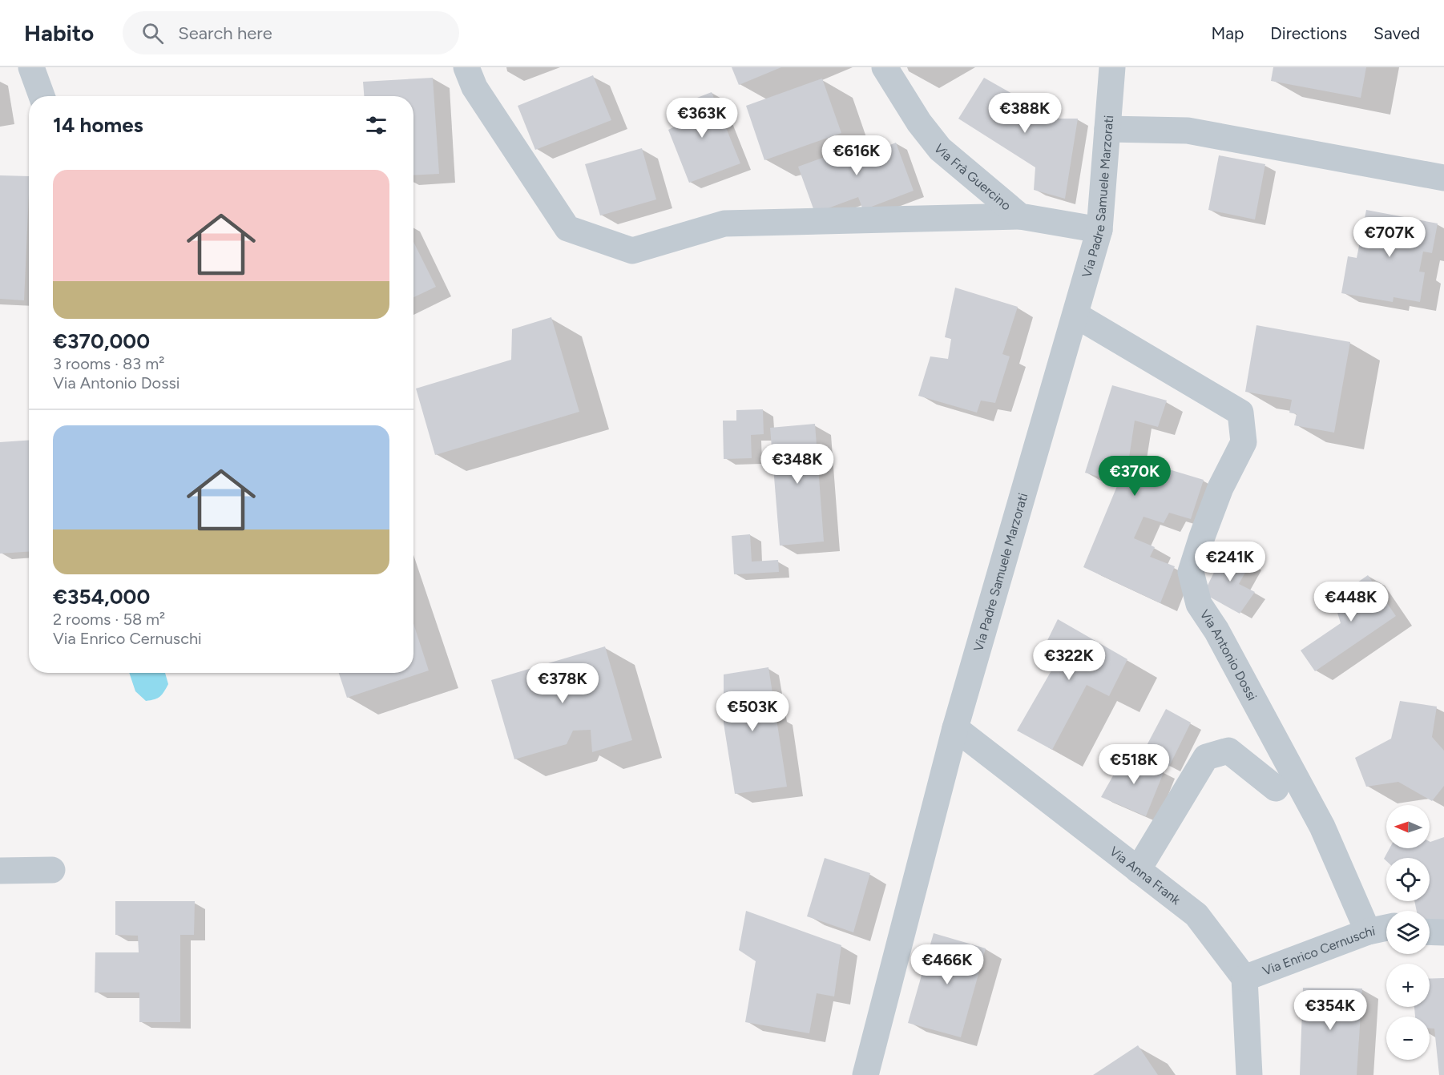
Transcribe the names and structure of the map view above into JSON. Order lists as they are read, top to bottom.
{
  "streets": {
    "street": [
      "Via Frà Guercino",
      "Via Padre Samuele Marzorati",
      "Via Antonio Dossi",
      "Via Anna Frank",
      "Via Enrico Cernuschi"
    ]
  },
  "crossings": [
    ["Via Frà Guercino", "Via Padre Samuele Marzorati"],
    ["Via Padre Samuele Marzorati", "Via Antonio Dossi"],
    ["Via Padre Samuele Marzorati", "Via Anna Frank"],
    ["Via Antonio Dossi", "Via Enrico Cernuschi"],
    ["Via Anna Frank", "Via Enrico Cernuschi"]
  ],
  "north": "left",
  "page": {
    "header": "Habito",
    "search": "Search here",
    "nav": ["Map", "Directions", "Saved"],
    "price": [
      "€388K",
      "€363K",
      "€616K",
      "€707K",
      "€348K",
      "€370K",
      "€241K",
      "€448K",
      "€322K",
      "€378K",
      "€503K",
      "€518K",
      "€466K",
      "€354K"
    ],
    "heading": "14 homes",
    "list": [
      {
        "name": "€370,000",
        "note": "3 rooms · 83 m² · Via Antonio Dossi"
      },
      {
        "name": "€354,000",
        "note": "2 rooms · 58 m² · Via Enrico Cernuschi"
      }
    ],
    "map_buttons": ["+", "−"]
  }
}
